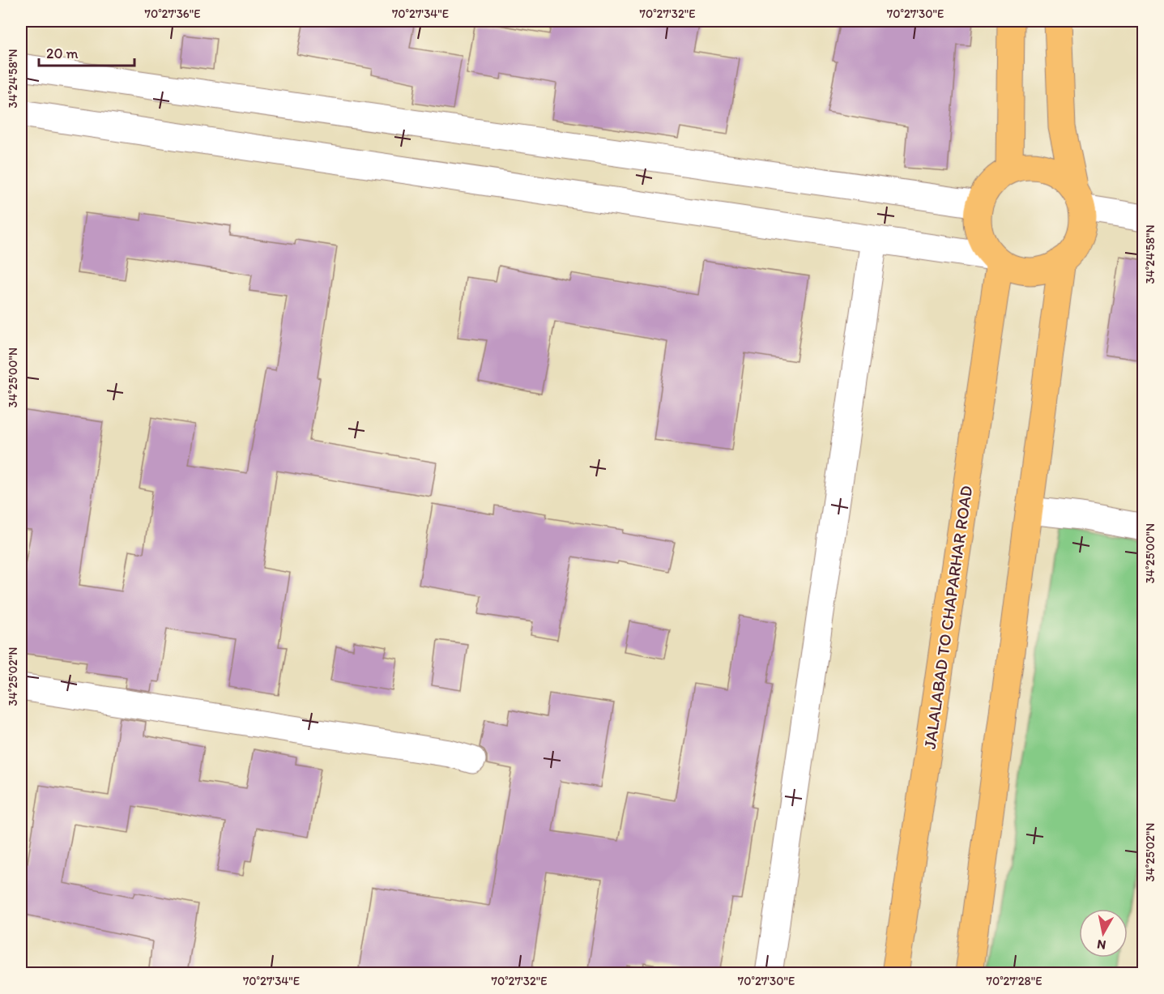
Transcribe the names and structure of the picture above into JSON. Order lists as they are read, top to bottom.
{
  "streets": {
    "main road": ["JALALABAD TO CHAPARHAR ROAD"]
  },
  "scale_bar": "20 m",
  "north": "bottom",
  "coordinates": [
    "70°27'36\"E",
    "70°27'34\"E",
    "70°27'32\"E",
    "70°27'30\"E",
    "34°24'58\"N",
    "34°25'00\"N",
    "34°25'02\"N",
    "70°27'28\"E"
  ]
}
